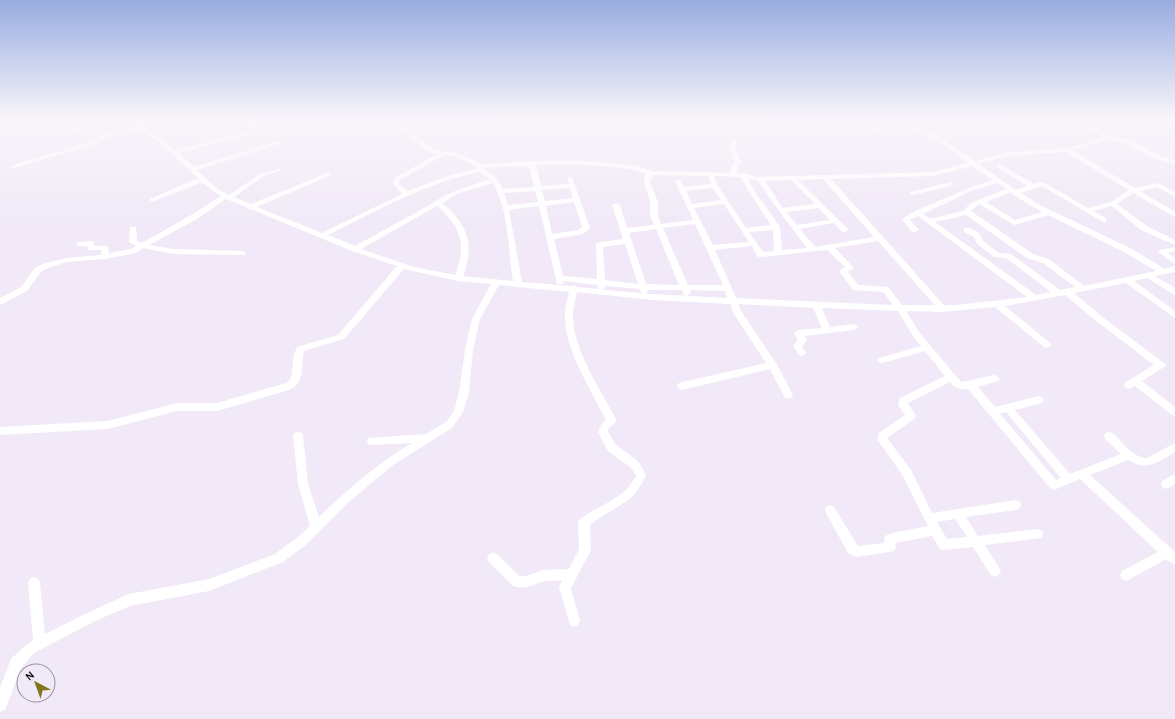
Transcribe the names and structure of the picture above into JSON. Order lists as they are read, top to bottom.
{
  "north": "top left"
}
